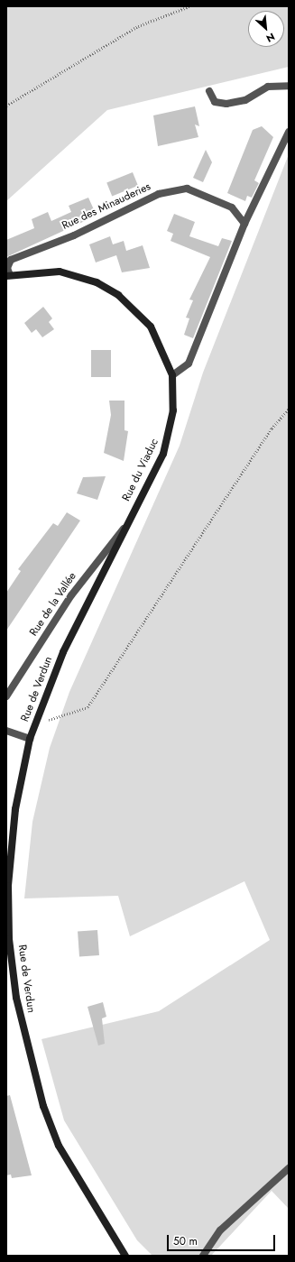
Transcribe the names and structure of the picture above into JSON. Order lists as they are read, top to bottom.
{
  "streets": {
    "main road": ["Rue du Viaduc", "Rue de Verdun"],
    "street": ["Rue des Minauderies", "Rue de la Vallée"]
  },
  "crossings": [
    ["Rue des Minauderies", "Rue du Viaduc"],
    ["Rue du Viaduc", "Rue de la Vallée"],
    ["Rue du Viaduc", "Rue de Verdun"],
    ["Rue de la Vallée", "Rue de Verdun"]
  ],
  "scale_bar": "50 m",
  "north": "bottom right"
}
